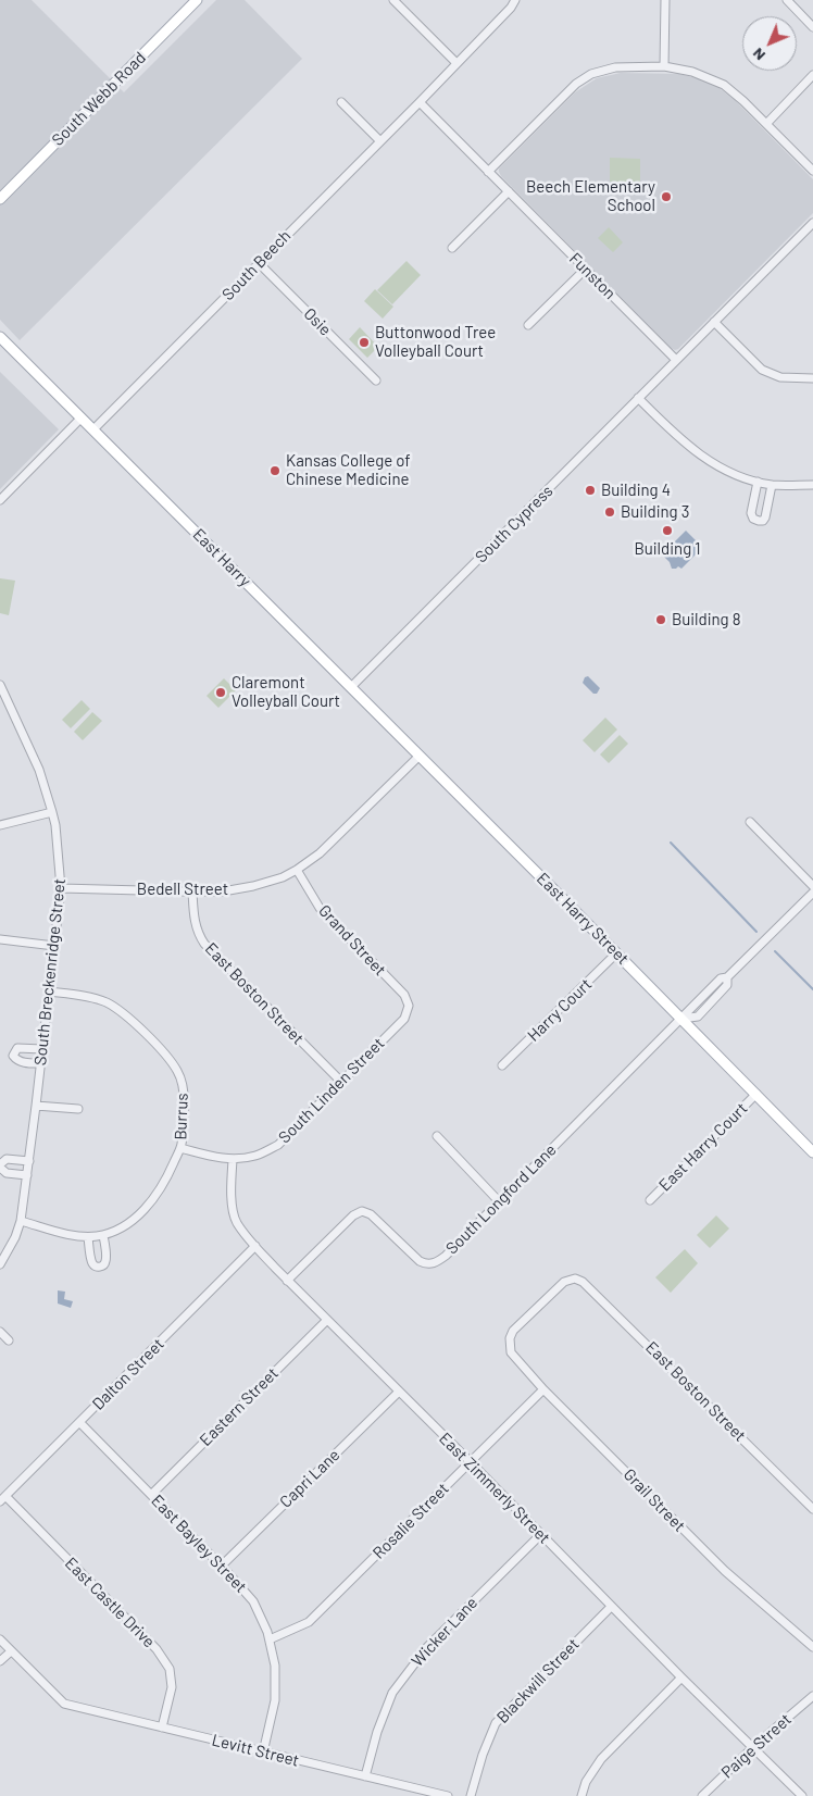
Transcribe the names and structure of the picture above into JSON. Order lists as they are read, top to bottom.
{
  "streets": {
    "main road": ["South Webb Road", "East Harry", "East Harry Street"],
    "street": [
      "South Beech",
      "Funston",
      "Osie",
      "South Cypress",
      "Bedell Street",
      "Grand Street",
      "South Breckenridge Street",
      "East Boston Street",
      "Harry Court",
      "South Linden Street",
      "Burrus",
      "East Harry Court",
      "South Longford Lane",
      "Dalton Street",
      "Eastern Street",
      "Capri Lane",
      "East Zimmerly Street",
      "Grail Street",
      "Rosalie Street",
      "East Bayley Street",
      "East Castle Drive",
      "Wicker Lane",
      "Blackwill Street",
      "Paige Street",
      "Levitt Street"
    ]
  },
  "crossings": [
    ["South Beech", "Osie"],
    ["South Beech", "East Harry"],
    ["Funston", "South Cypress"],
    ["South Cypress", "East Harry"],
    ["South Cypress", "East Harry Street"],
    ["East Harry", "East Harry Street"],
    ["Bedell Street", "East Harry Street"],
    ["Bedell Street", "Grand Street"],
    ["Bedell Street", "South Breckenridge Street"],
    ["Bedell Street", "East Boston Street"],
    ["East Harry Street", "Harry Court"],
    ["East Harry Street", "East Harry Court"],
    ["East Harry Street", "South Longford Lane"],
    ["Grand Street", "South Linden Street"],
    ["South Breckenridge Street", "Burrus"],
    ["East Boston Street", "South Linden Street"],
    ["East Boston Street", "Grail Street"],
    ["South Linden Street", "Burrus"],
    ["South Linden Street", "East Zimmerly Street"],
    ["South Longford Lane", "East Zimmerly Street"],
    ["Dalton Street", "East Zimmerly Street"],
    ["Dalton Street", "East Bayley Street"],
    ["Dalton Street", "East Castle Drive"],
    ["Eastern Street", "East Zimmerly Street"],
    ["Eastern Street", "East Bayley Street"],
    ["Capri Lane", "East Zimmerly Street"],
    ["Capri Lane", "East Bayley Street"],
    ["East Zimmerly Street", "Rosalie Street"],
    ["East Zimmerly Street", "Wicker Lane"],
    ["East Zimmerly Street", "Blackwill Street"],
    ["East Zimmerly Street", "Paige Street"],
    ["Grail Street", "Rosalie Street"],
    ["Rosalie Street", "East Bayley Street"],
    ["East Bayley Street", "Levitt Street"],
    ["East Castle Drive", "Levitt Street"],
    ["Wicker Lane", "Levitt Street"]
  ],
  "places": [
    "Beech Elementary School",
    "Buttonwood Tree Volleyball Court",
    "Kansas College of Chinese Medicine",
    "Building 4",
    "Building 3",
    "Building 1",
    "Building 8",
    "Claremont Volleyball Court"
  ],
  "north": "bottom left"
}
